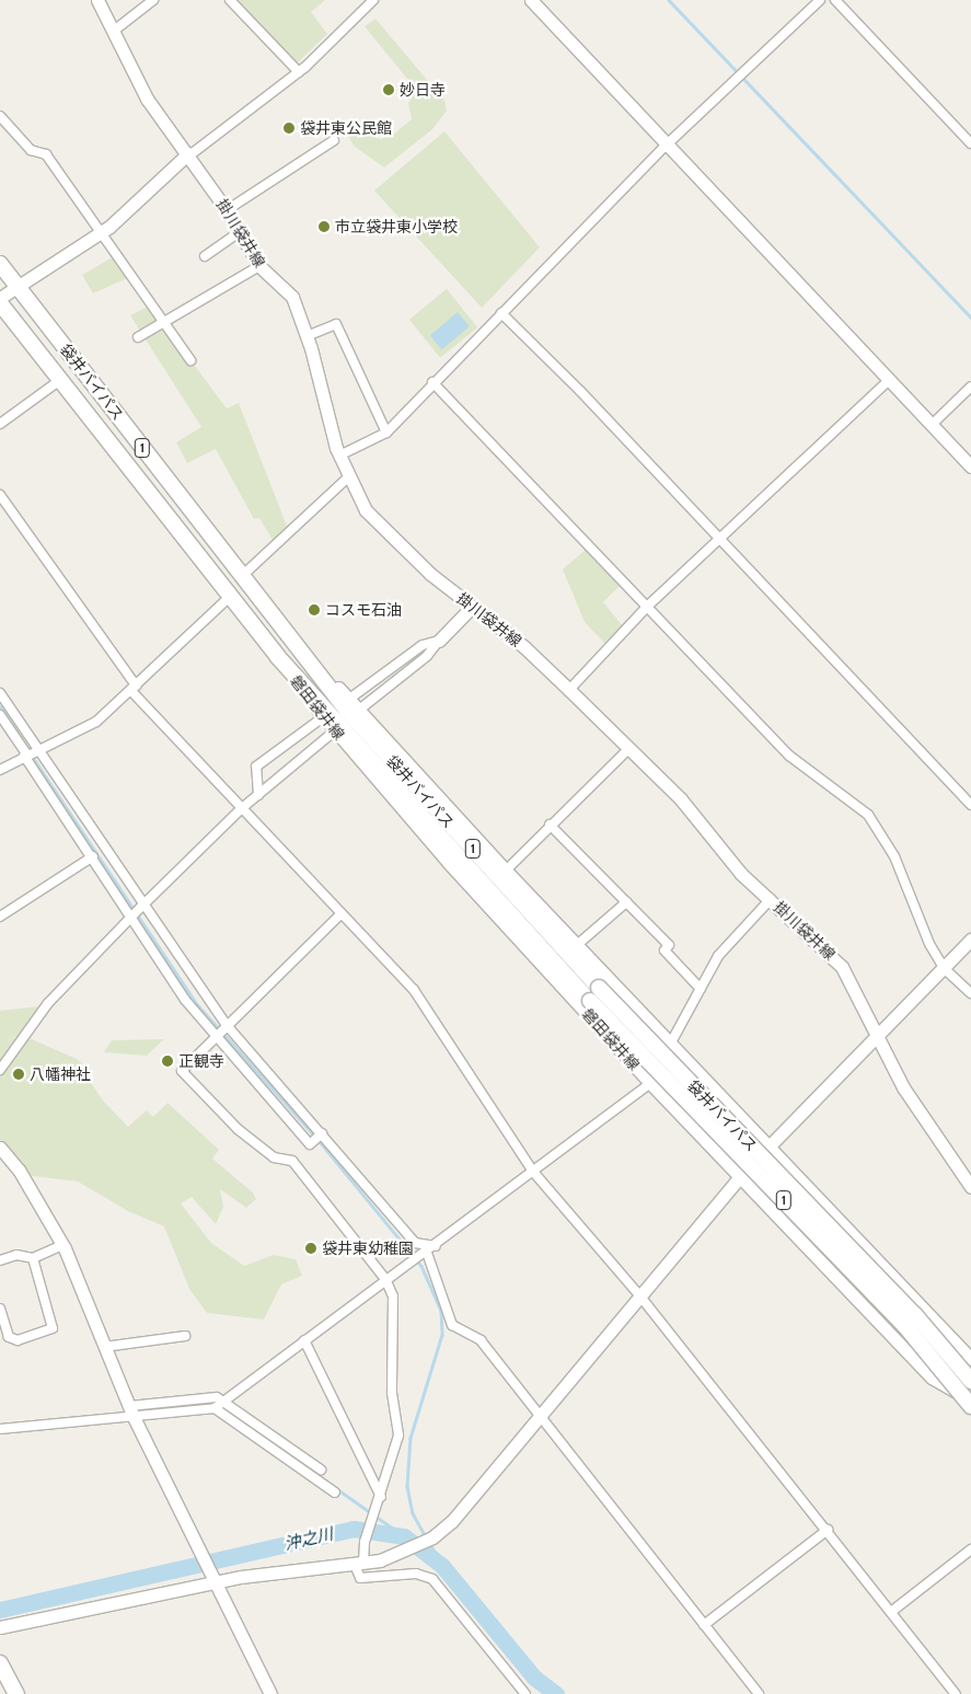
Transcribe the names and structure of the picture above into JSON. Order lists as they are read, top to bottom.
{
  "streets": {
    "highway": ["袋井バイパス", "1"],
    "main road": ["掛川袋井線", "磐田袋井線"]
  },
  "crossings": [
    ["袋井バイパス", "磐田袋井線"]
  ],
  "water": ["沖之川"],
  "places": [
    "妙日寺",
    "袋井東公民館",
    "市立袋井東小学校",
    "コスモ石油",
    "正観寺",
    "八幡神社",
    "袋井東幼稚園"
  ]
}
